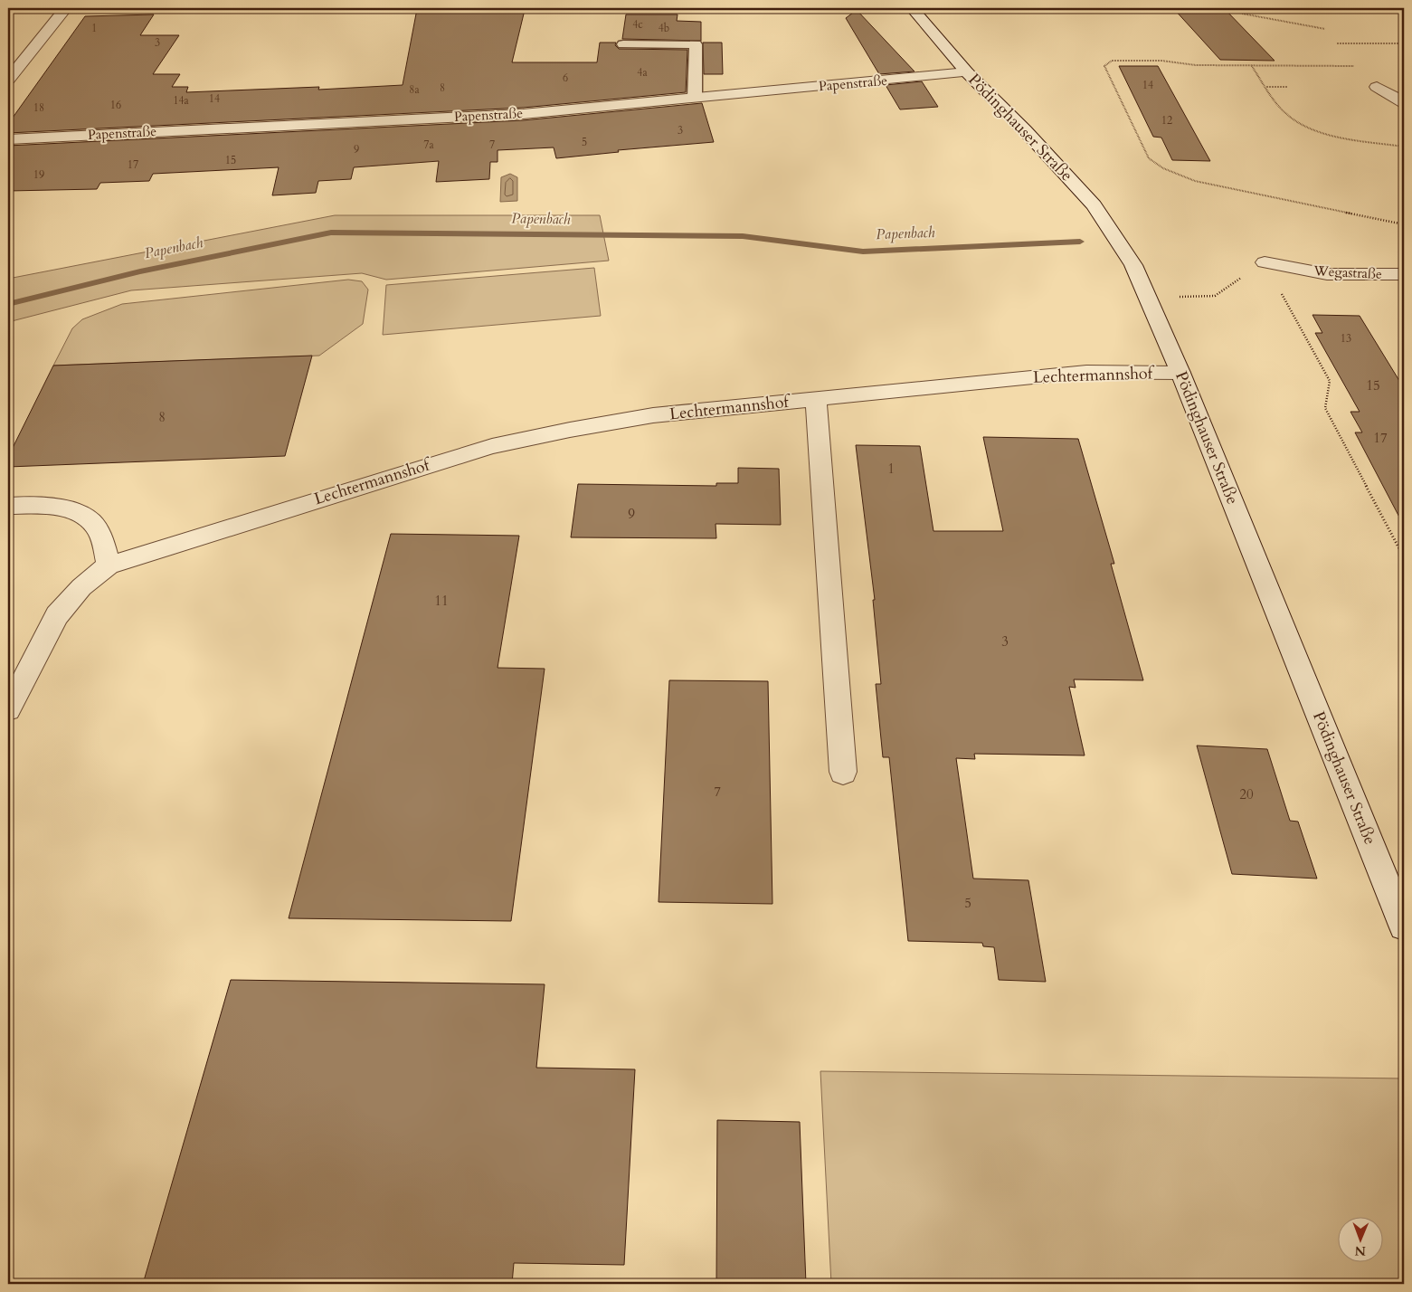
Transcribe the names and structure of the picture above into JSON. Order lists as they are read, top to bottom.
{
  "streets": {
    "street": [
      "Papenstraße",
      "Pödinghauser Straße",
      "Wegastraße",
      "Lechtermannshof"
    ]
  },
  "crossings": [
    ["Papenstraße", "Pödinghauser Straße"],
    ["Pödinghauser Straße", "Lechtermannshof"]
  ],
  "water": ["Papenbach"],
  "house_numbers": [
    "4c",
    "1",
    "4b",
    "3",
    "4a",
    "6",
    "14",
    "8",
    "8a",
    "14",
    "14a",
    "16",
    "18",
    "12",
    "3",
    "5",
    "7a",
    "7",
    "9",
    "15",
    "17",
    "19",
    "13",
    "15",
    "8",
    "17",
    "1",
    "9",
    "11",
    "3",
    "7",
    "20",
    "5"
  ],
  "north": "bottom"
}
